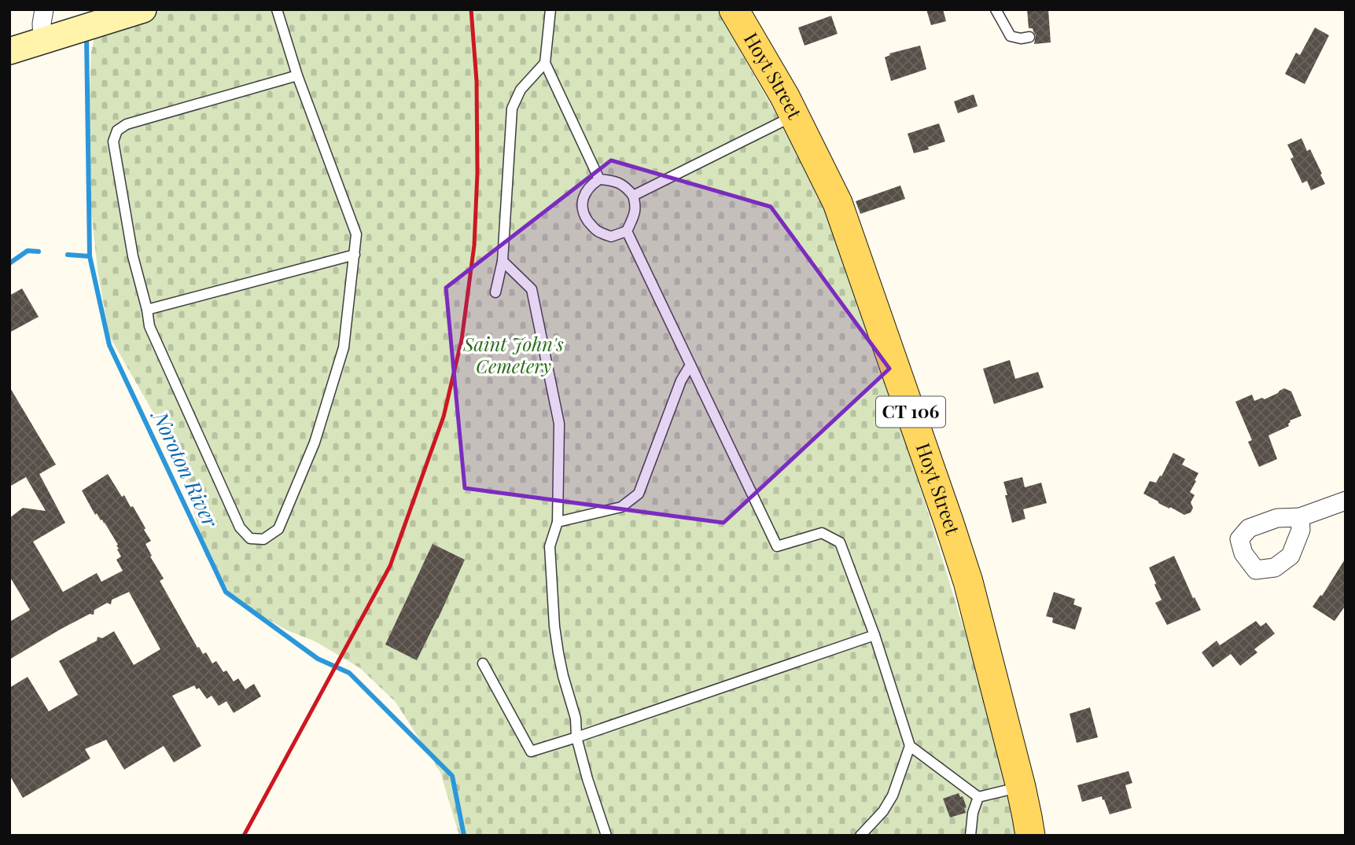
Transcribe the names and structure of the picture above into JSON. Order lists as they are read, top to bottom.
{
  "streets": {
    "main road": ["Hoyt Street", "CT 106"]
  },
  "water": ["Noroton River"],
  "parks": ["Saint John's Cemetery"]
}
